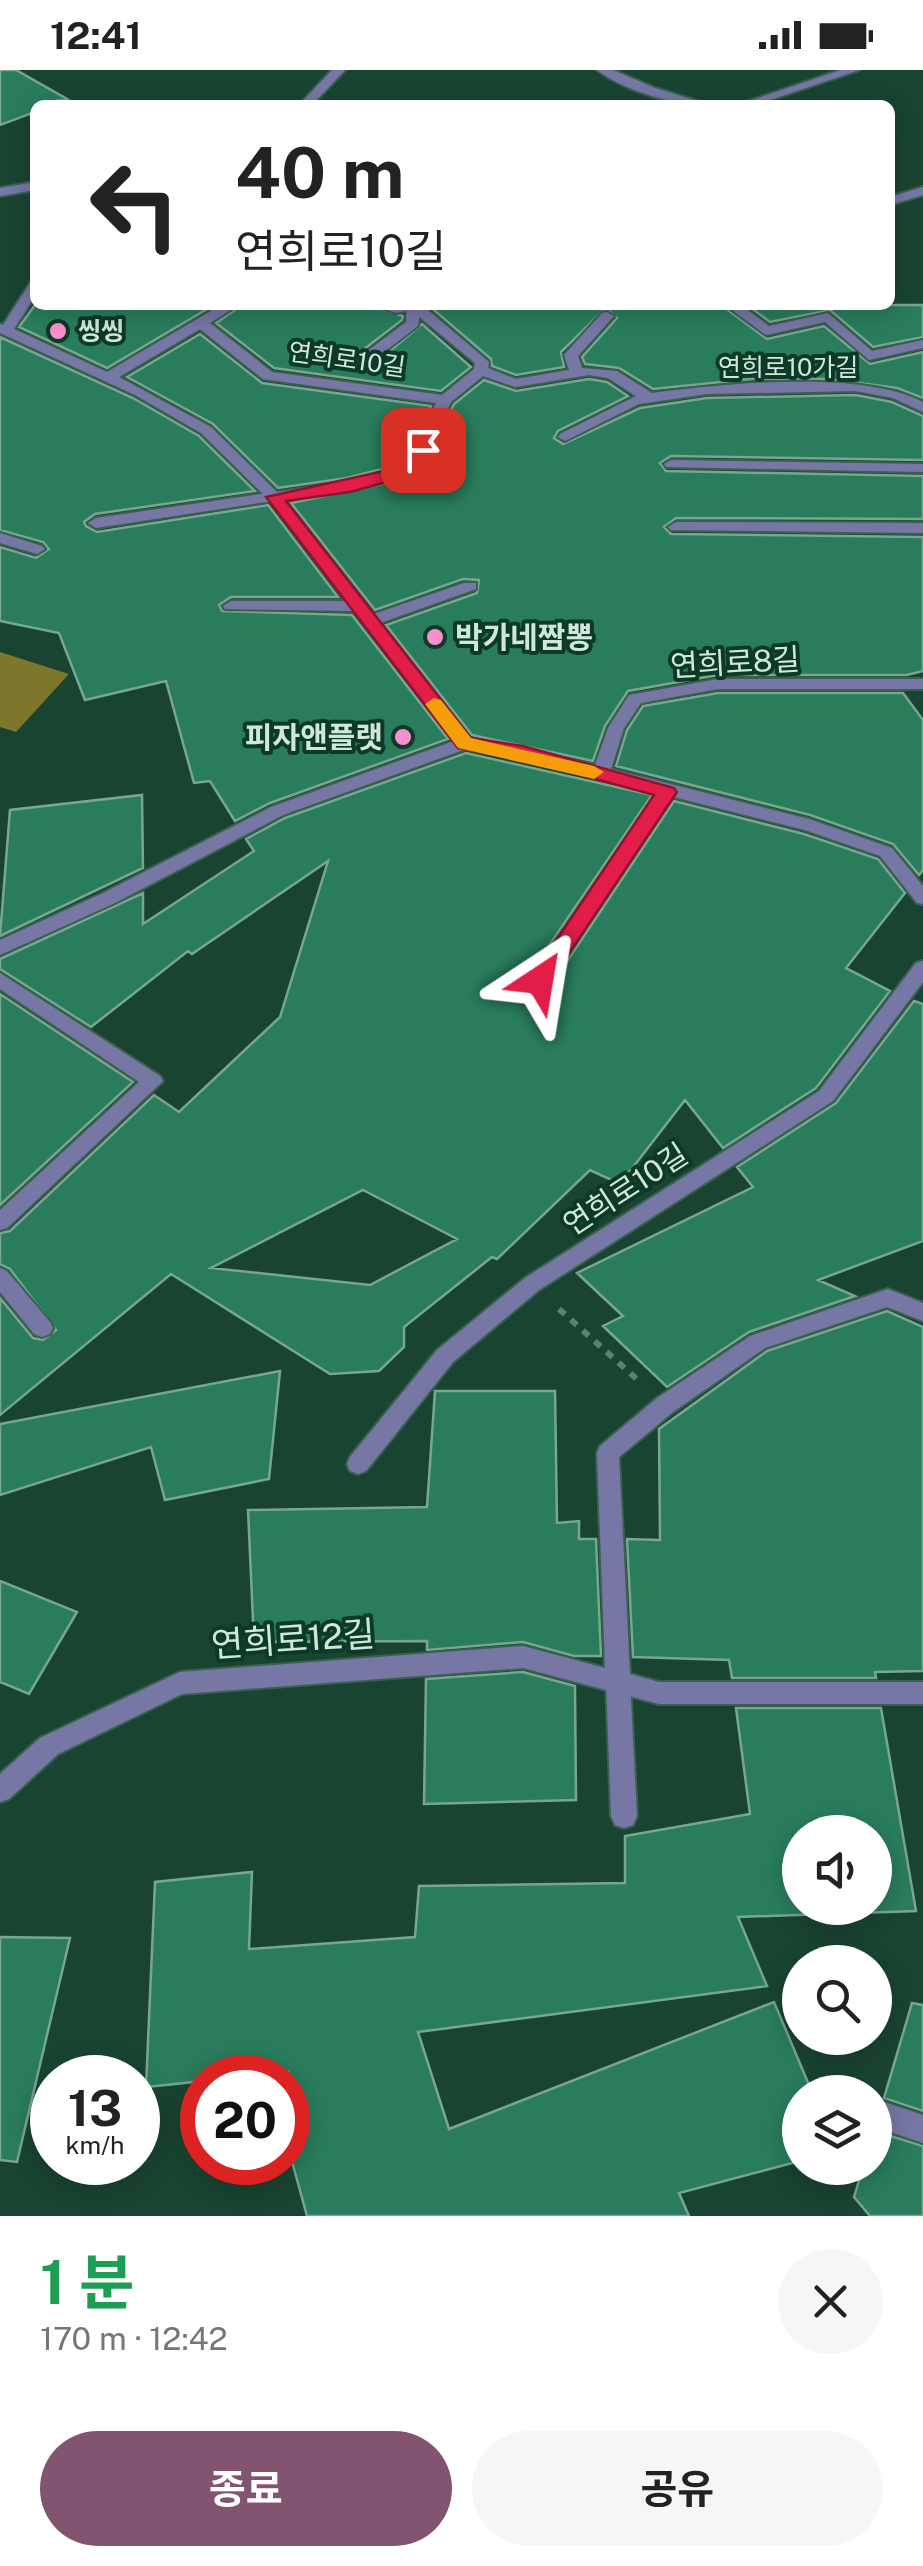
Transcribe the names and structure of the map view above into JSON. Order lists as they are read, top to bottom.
{
  "streets": {
    "street": [
      "연희로10길",
      "연희로10가길",
      "연희로8길",
      "연희로12길"
    ]
  },
  "places": ["씽씽", "박가네짬뽕", "피자앤플랫"],
  "page": {
    "status": "12:41",
    "turn": ["40 m", "연희로10길"],
    "speed": "13 km/h",
    "limit": "20",
    "heading": ["1 분", "170 m · 12:42"],
    "buttons": ["종료", "공유"]
  }
}
